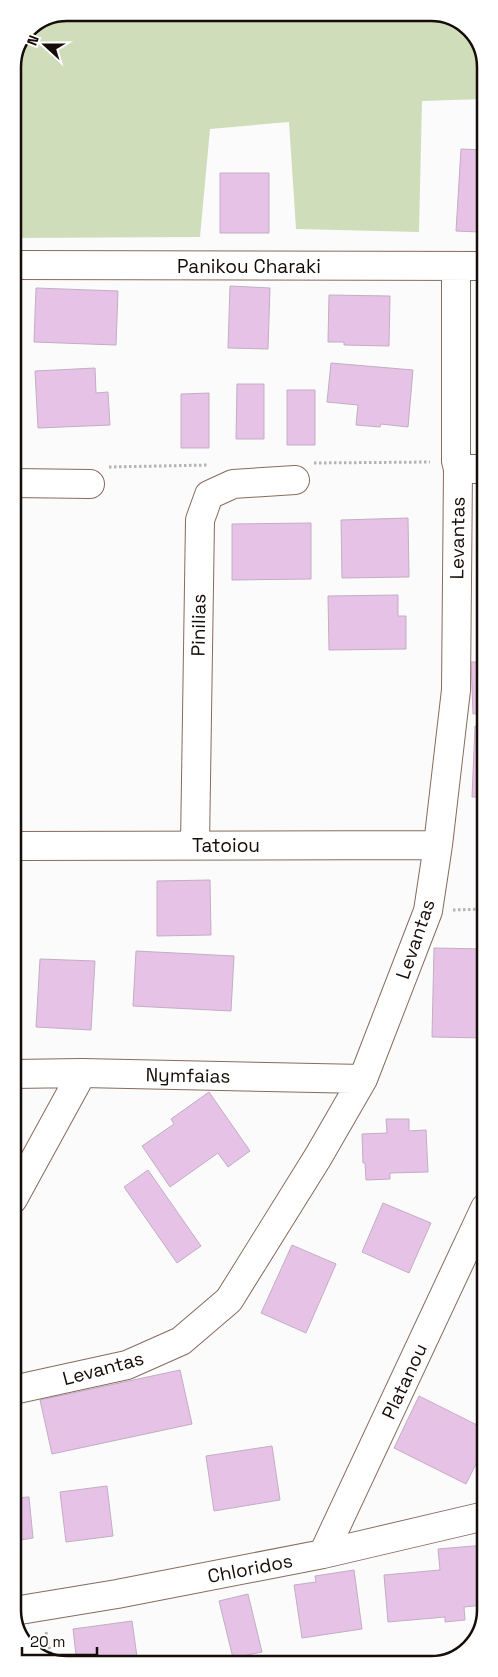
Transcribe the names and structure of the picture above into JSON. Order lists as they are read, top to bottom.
{
  "streets": {
    "street": [
      "Panikou Charaki",
      "Levantas",
      "Pinilias",
      "Tatoiou",
      "Nymfaias",
      "Platanou",
      "Chloridos"
    ]
  },
  "crossings": [
    ["Panikou Charaki", "Levantas"],
    ["Levantas", "Tatoiou"],
    ["Levantas", "Nymfaias"],
    ["Pinilias", "Tatoiou"],
    ["Platanou", "Chloridos"]
  ],
  "scale_bar": "20 m",
  "north": "left"
}
